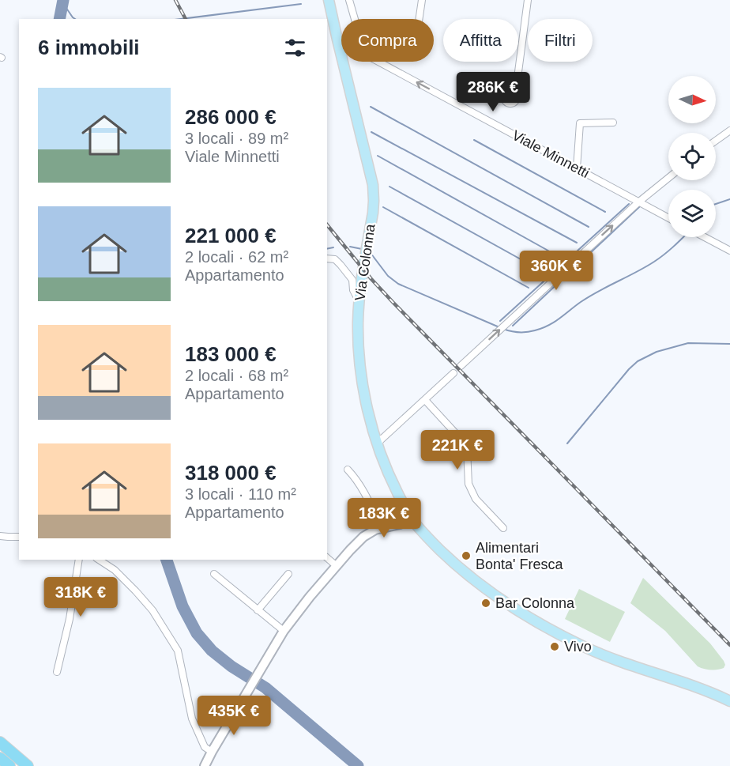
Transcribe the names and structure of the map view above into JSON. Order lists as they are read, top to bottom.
{
  "streets": {
    "main road": ["Via Colonna"],
    "street": ["Viale Minnetti"]
  },
  "crossings": [
    ["Viale Minnetti", "Via Colonna"]
  ],
  "one_way": ["Viale Minnetti"],
  "places": ["Alimentari Bonta' Fresca", "Bar Colonna", "Vivo"],
  "north": "right",
  "page": {
    "chip": ["Compra", "Affitta", "Filtri"],
    "heading": "6 immobili",
    "price": [
      "286K €",
      "360K €",
      "221K €",
      "183K €",
      "318K €",
      "435K €"
    ],
    "list": [
      {
        "name": "286 000 €",
        "note": "3 locali · 89 m² · Viale Minnetti"
      },
      {
        "name": "221 000 €",
        "note": "2 locali · 62 m² · Appartamento"
      },
      {
        "name": "183 000 €",
        "note": "2 locali · 68 m² · Appartamento"
      },
      {
        "name": "318 000 €",
        "note": "3 locali · 110 m² · Appartamento"
      }
    ]
  }
}
